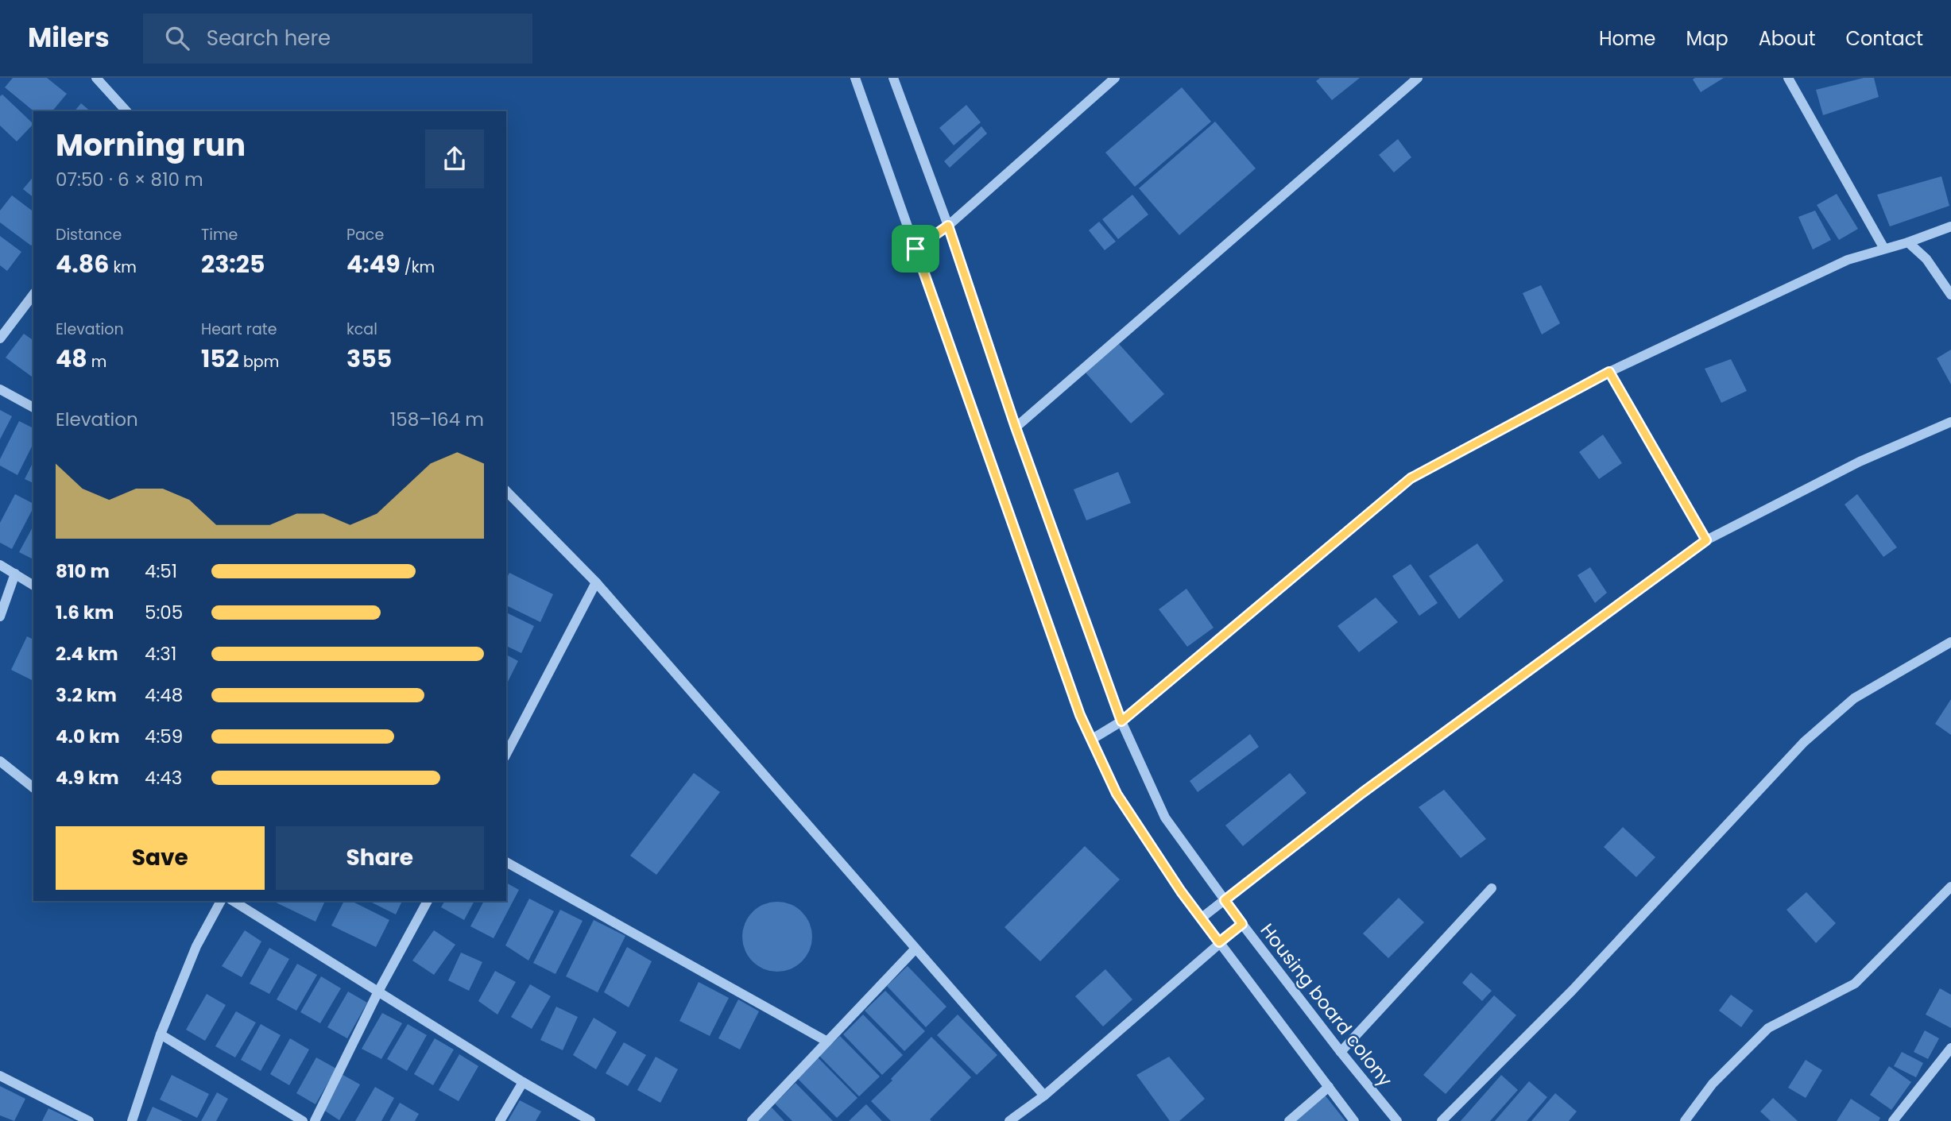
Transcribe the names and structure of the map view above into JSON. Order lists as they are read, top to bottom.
{
  "streets": {
    "street": ["Housing board colony"]
  },
  "page": {
    "header": "Milers",
    "search": "Search here",
    "nav": [
      "Home",
      "Map",
      "About",
      "Contact"
    ],
    "heading": ["Morning run", "07:50 · 6 × 810 m"],
    "stats": [
      ["Distance", "4.86 km"],
      ["Time", "23:25"],
      ["Pace", "4:49 /km"],
      ["Elevation", "48 m"],
      ["Heart rate", "152 bpm"],
      ["kcal", "355"]
    ],
    "chart": ["Elevation", "158–164 m"],
    "list": [
      {
        "name": "810 m",
        "note": "4:51"
      },
      {
        "name": "1.6 km",
        "note": "5:05"
      },
      {
        "name": "2.4 km",
        "note": "4:31"
      },
      {
        "name": "3.2 km",
        "note": "4:48"
      },
      {
        "name": "4.0 km",
        "note": "4:59"
      },
      {
        "name": "4.9 km",
        "note": "4:43"
      }
    ],
    "buttons": ["Save", "Share"]
  }
}
